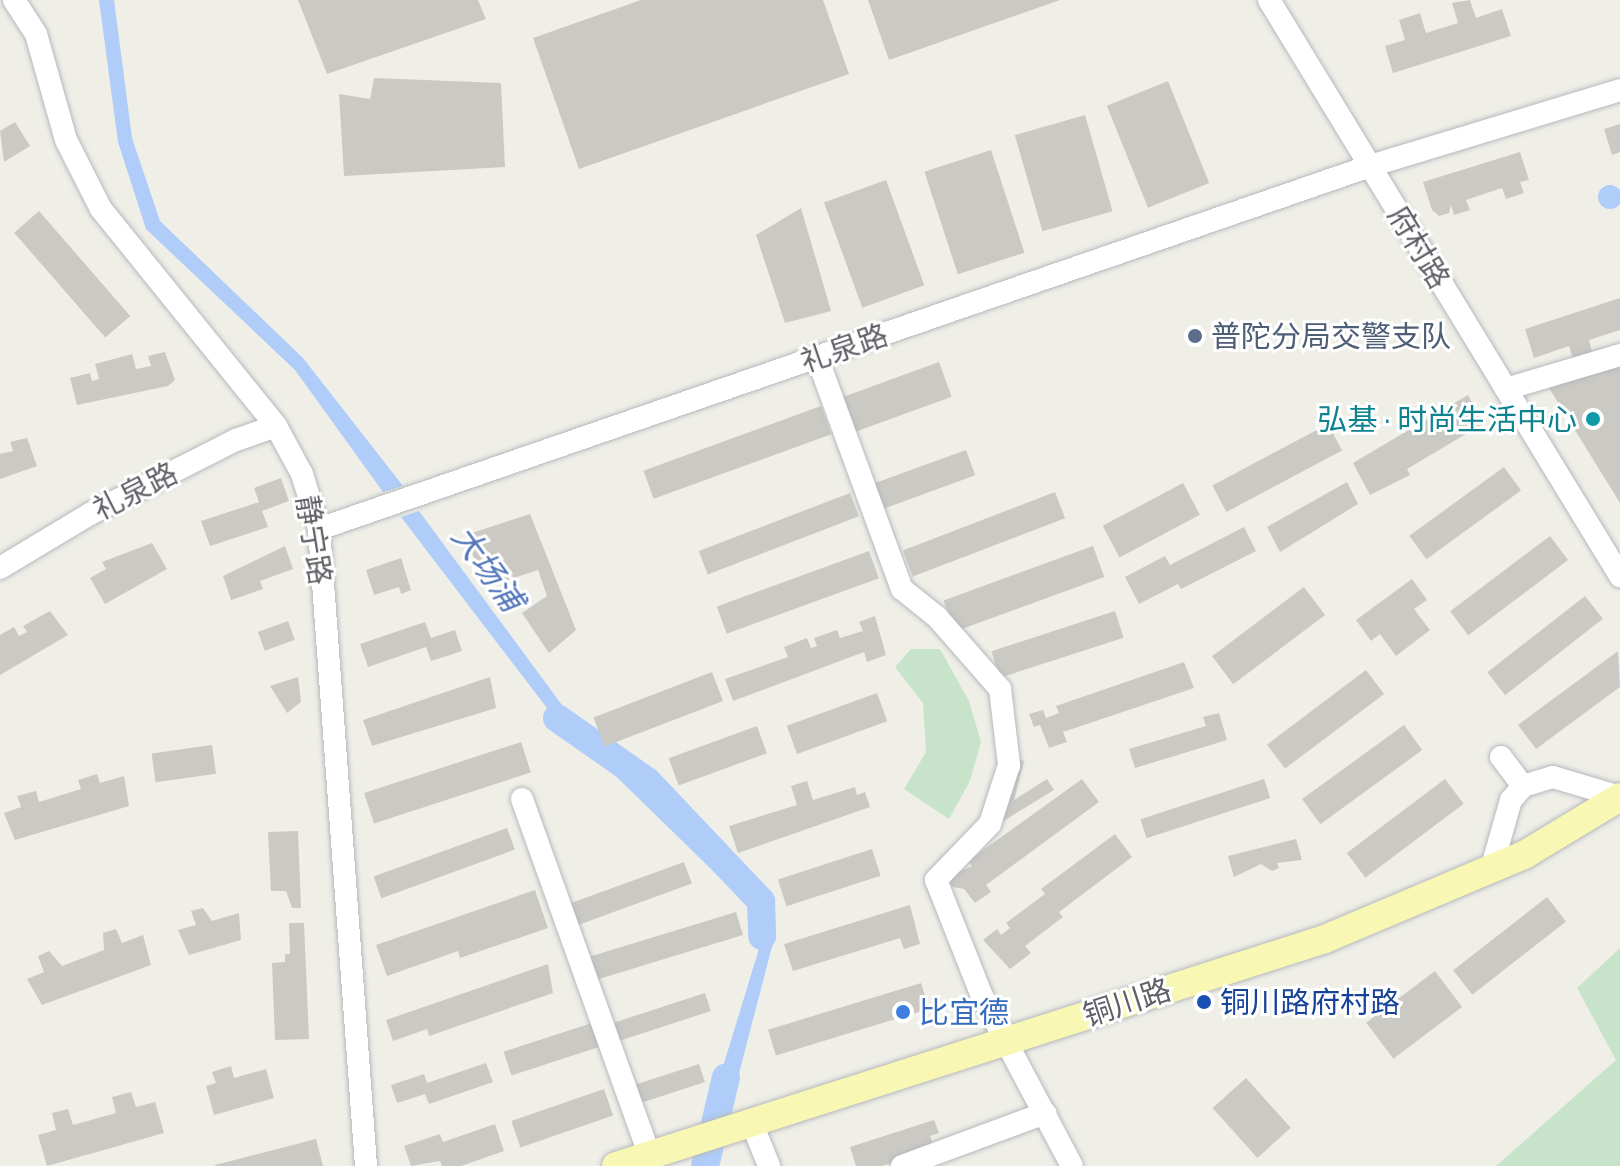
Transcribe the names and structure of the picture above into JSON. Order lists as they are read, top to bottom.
{
  "streets": {
    "main road": ["铜川路"],
    "street": ["府村路", "礼泉路", "静宁路"]
  },
  "crossings": [
    ["府村路", "礼泉路"],
    ["礼泉路", "静宁路"]
  ],
  "water": ["大场浦"],
  "places": [
    "普陀分局交警支队",
    "弘基 · 时尚生活中心",
    "铜川路府村路",
    "比宜德"
  ]
}
